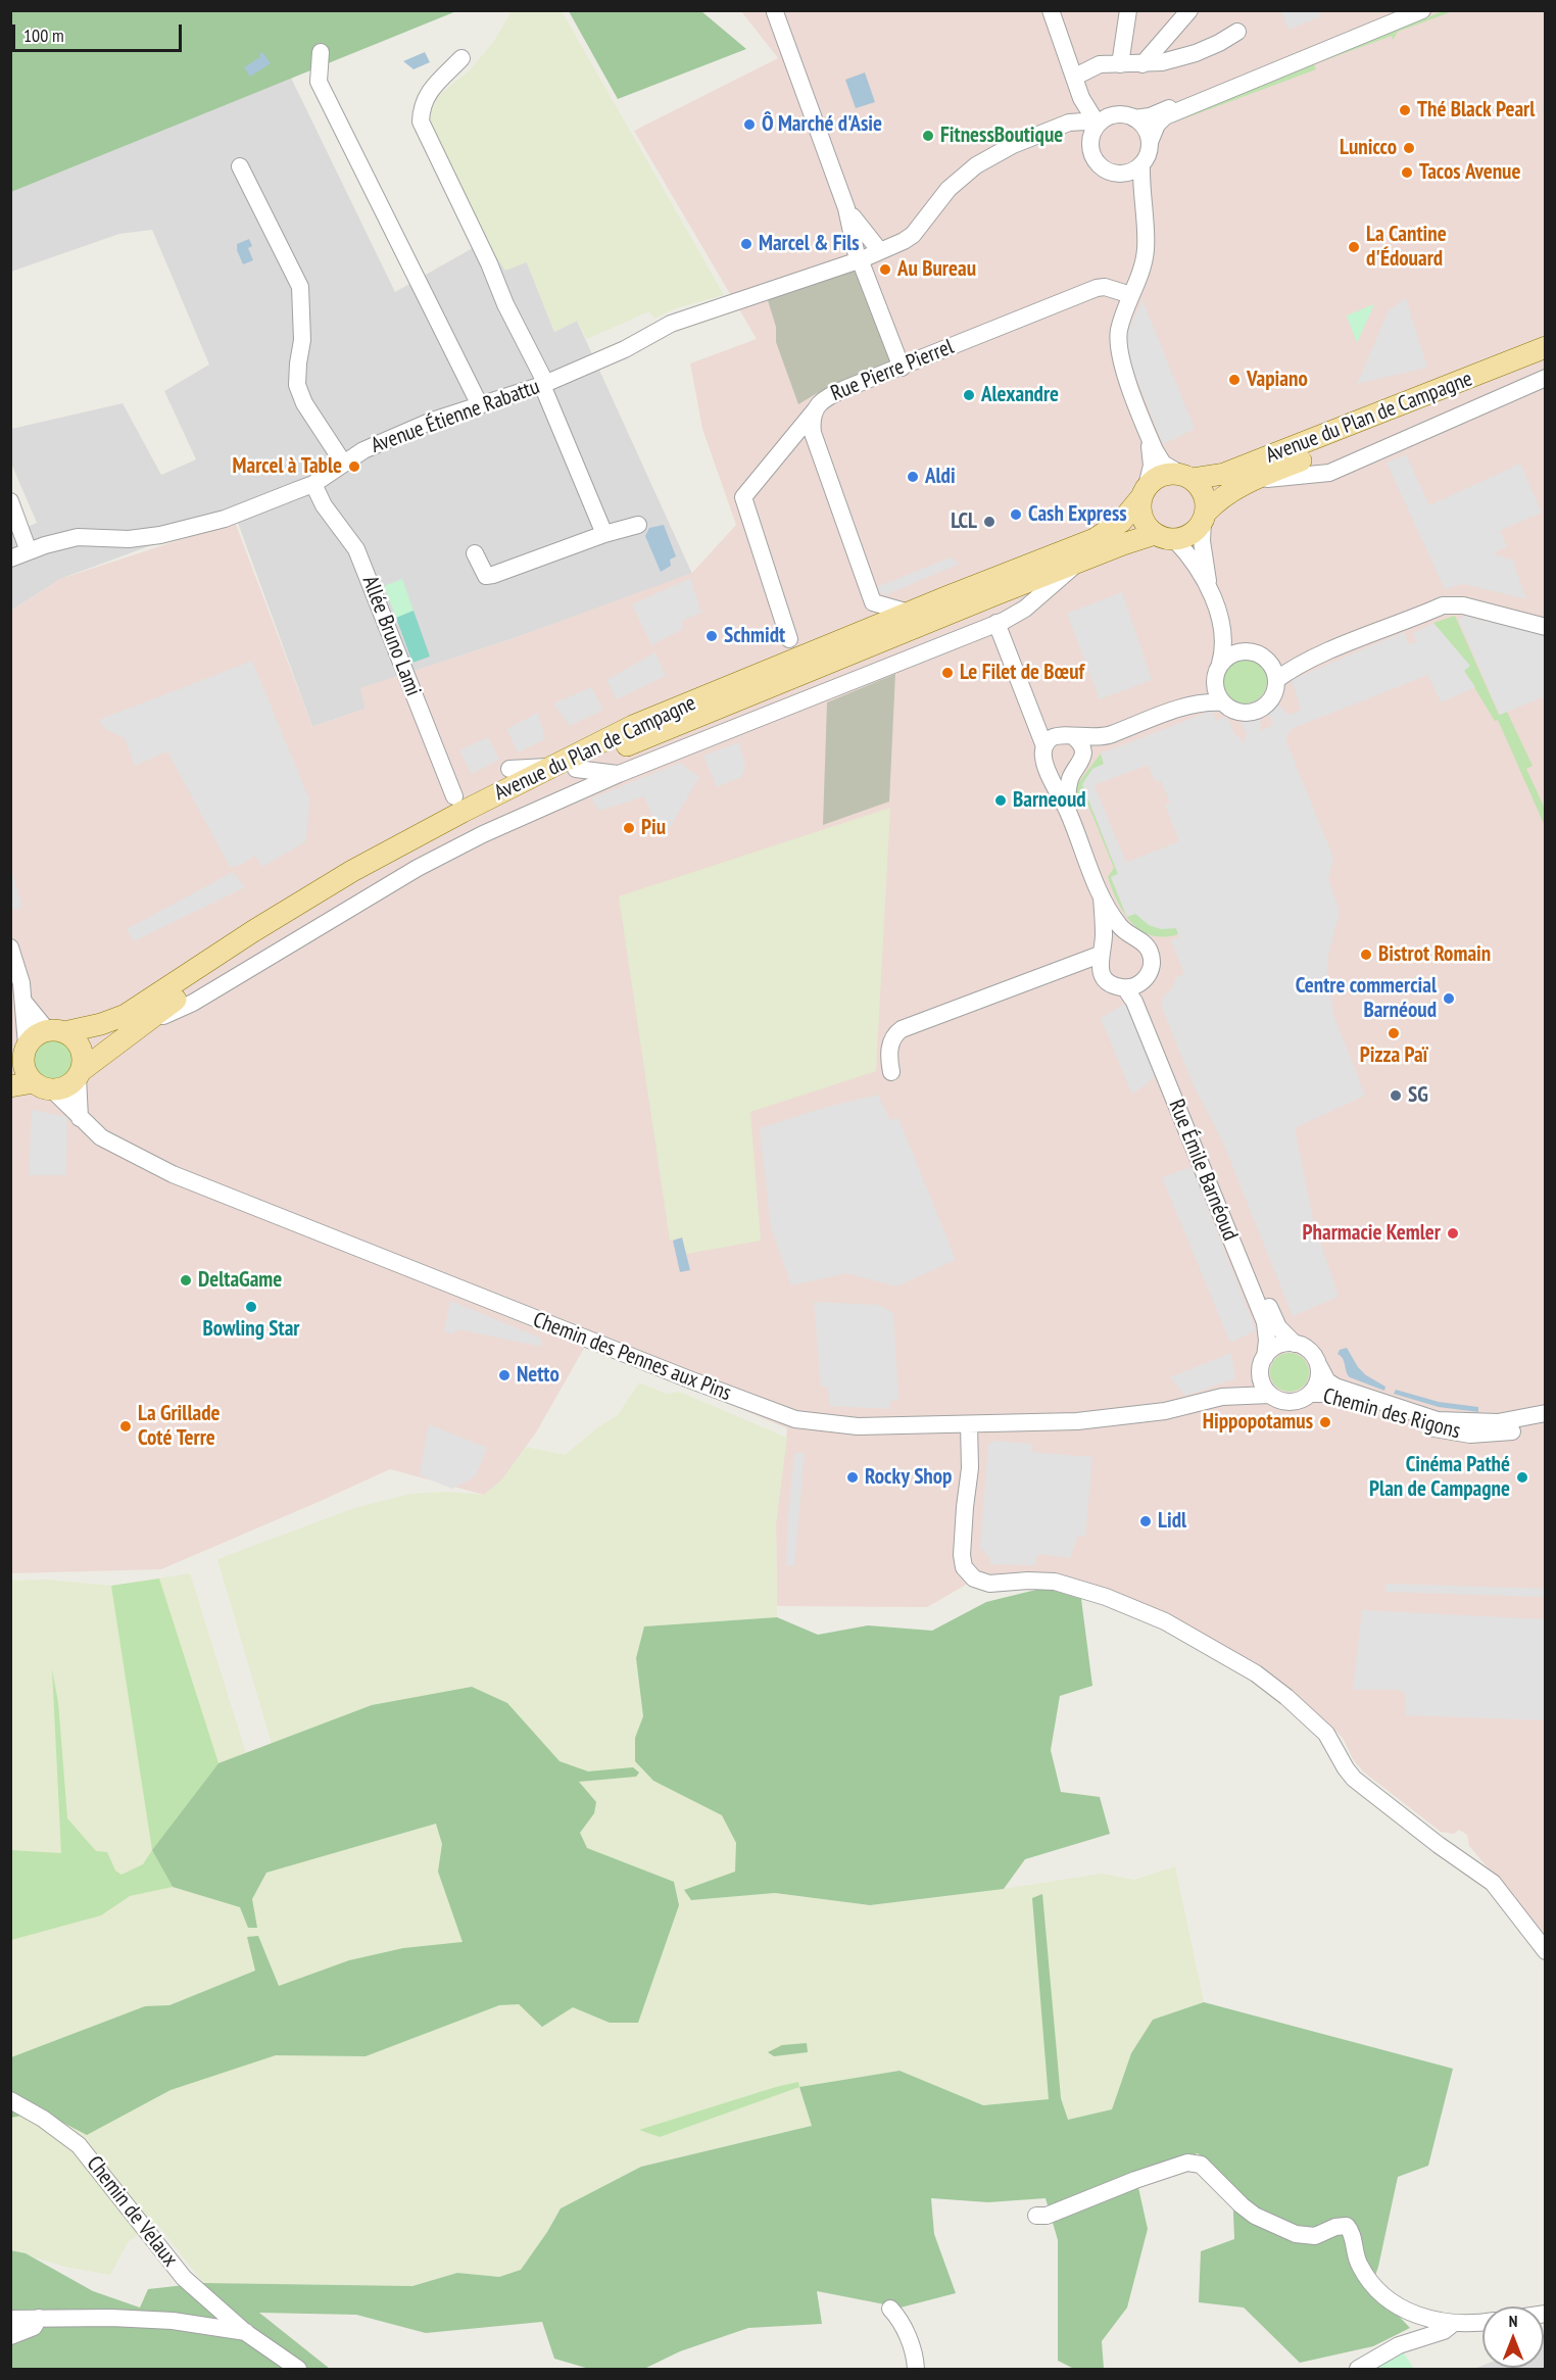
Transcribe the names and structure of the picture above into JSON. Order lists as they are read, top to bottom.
{
  "streets": {
    "main road": ["Avenue du Plan de Campagne"],
    "street": [
      "Rue Pierre Pierrel",
      "Avenue Étienne Rabattu",
      "Allée Bruno Lami",
      "Rue Émile Barnéoud",
      "Chemin des Pennes aux Pins",
      "Chemin des Rigons",
      "Chemin de Velaux"
    ]
  },
  "crossings": [
    ["Rue Pierre Pierrel", "Avenue du Plan de Campagne"],
    ["Avenue Étienne Rabattu", "Allée Bruno Lami"],
    ["Avenue du Plan de Campagne", "Chemin des Pennes aux Pins"],
    ["Rue Émile Barnéoud", "Chemin des Pennes aux Pins"],
    ["Rue Émile Barnéoud", "Chemin des Rigons"],
    ["Chemin des Pennes aux Pins", "Chemin des Rigons"]
  ],
  "places": [
    "Thé Black Pearl",
    "Ô Marché d'Asie",
    "FitnessBoutique",
    "Lunicco",
    "Tacos Avenue",
    "Marcel & Fils",
    "La Cantine d'Édouard",
    "Au Bureau",
    "Vapiano",
    "Alexandre",
    "Marcel à Table",
    "Aldi",
    "Cash Express",
    "LCL",
    "Schmidt",
    "Le Filet de Bœuf",
    "Barneoud",
    "Piu",
    "Bistrot Romain",
    "Centre commercial Barnéoud",
    "Pizza Paï",
    "SG",
    "Pharmacie Kemler",
    "DeltaGame",
    "Bowling Star",
    "Netto",
    "Hippopotamus",
    "La Grillade Coté Terre",
    "Rocky Shop",
    "Cinéma Pathé Plan de Campagne",
    "Lidl"
  ],
  "scale_bar": "100 m",
  "north": "top"
}
